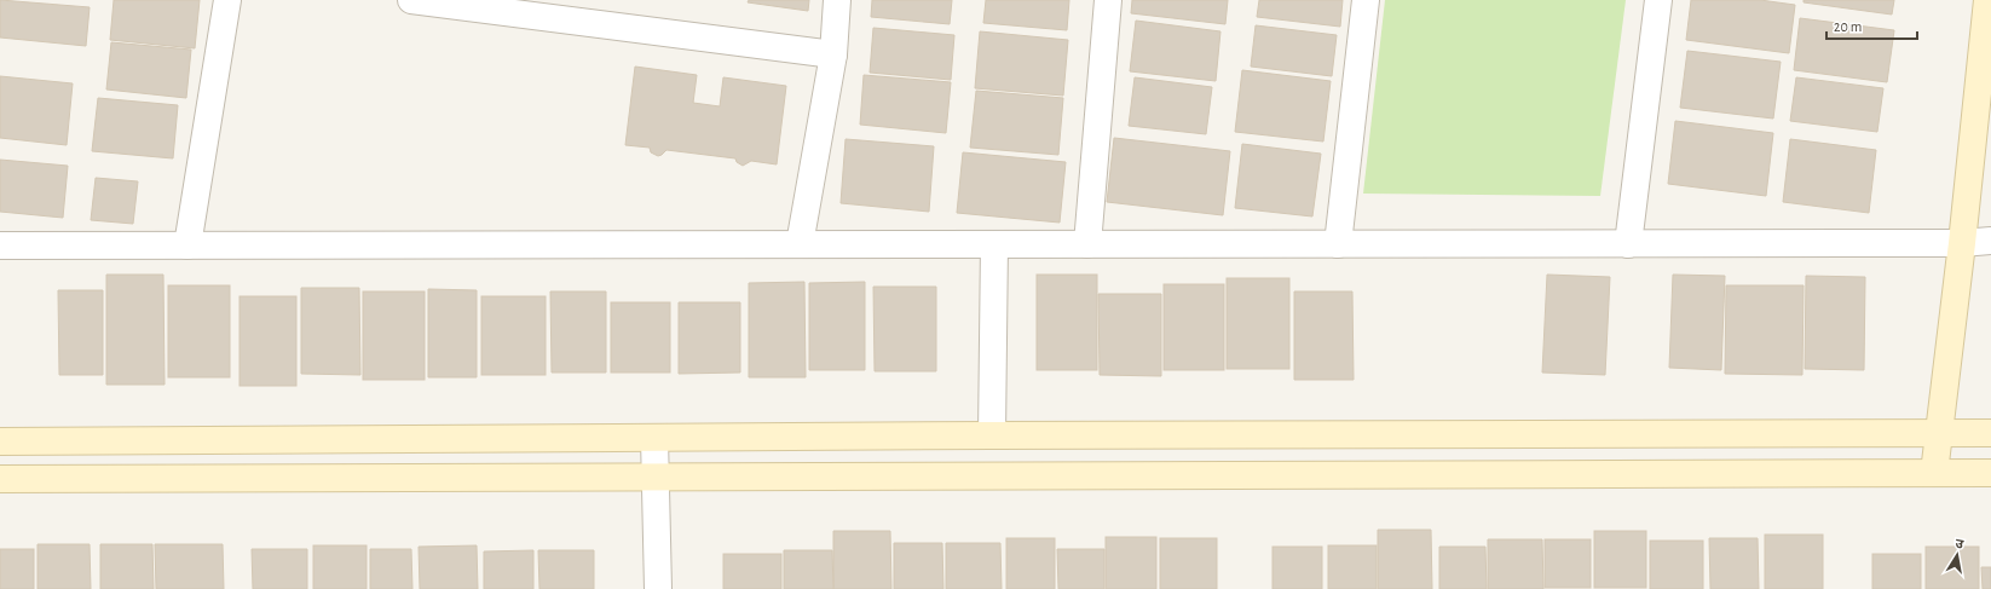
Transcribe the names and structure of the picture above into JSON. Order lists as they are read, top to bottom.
{
  "scale_bar": "20 m",
  "north": "top"
}
